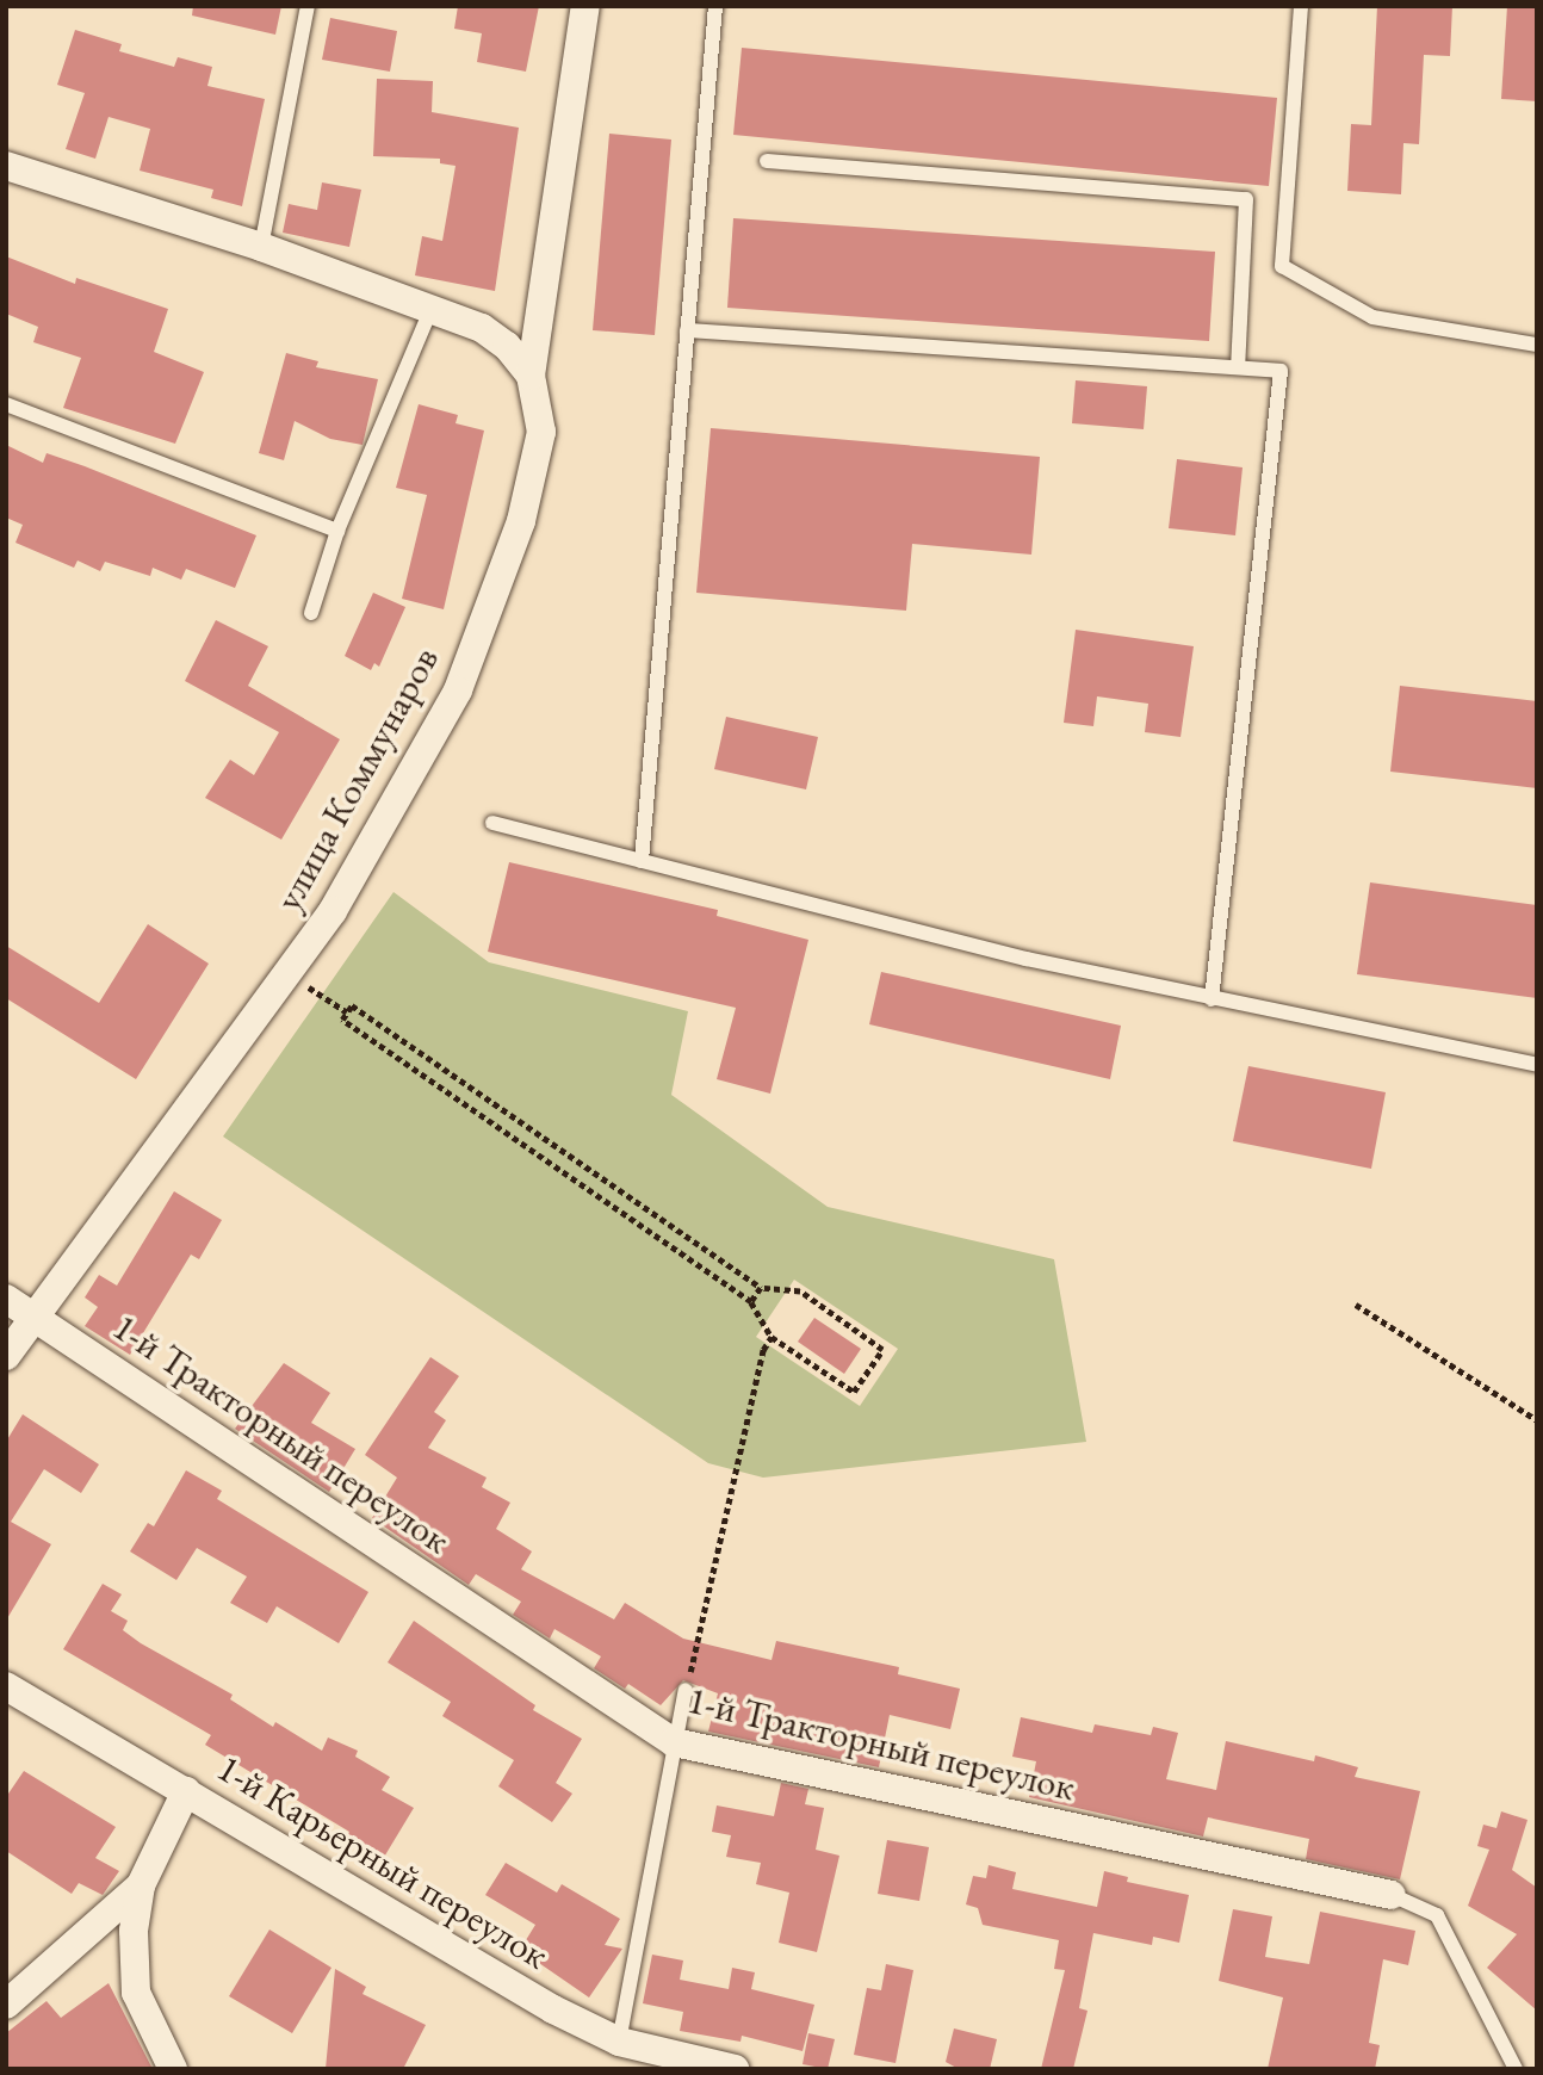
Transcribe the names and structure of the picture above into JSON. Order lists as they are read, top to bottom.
{
  "streets": {
    "street": ["улица Коммунаров", "1-й Тракторный переулок", "1-й Карьерный переулок"]
  },
  "crossings": [
    ["улица Коммунаров", "1-й Тракторный переулок"]
  ]
}
